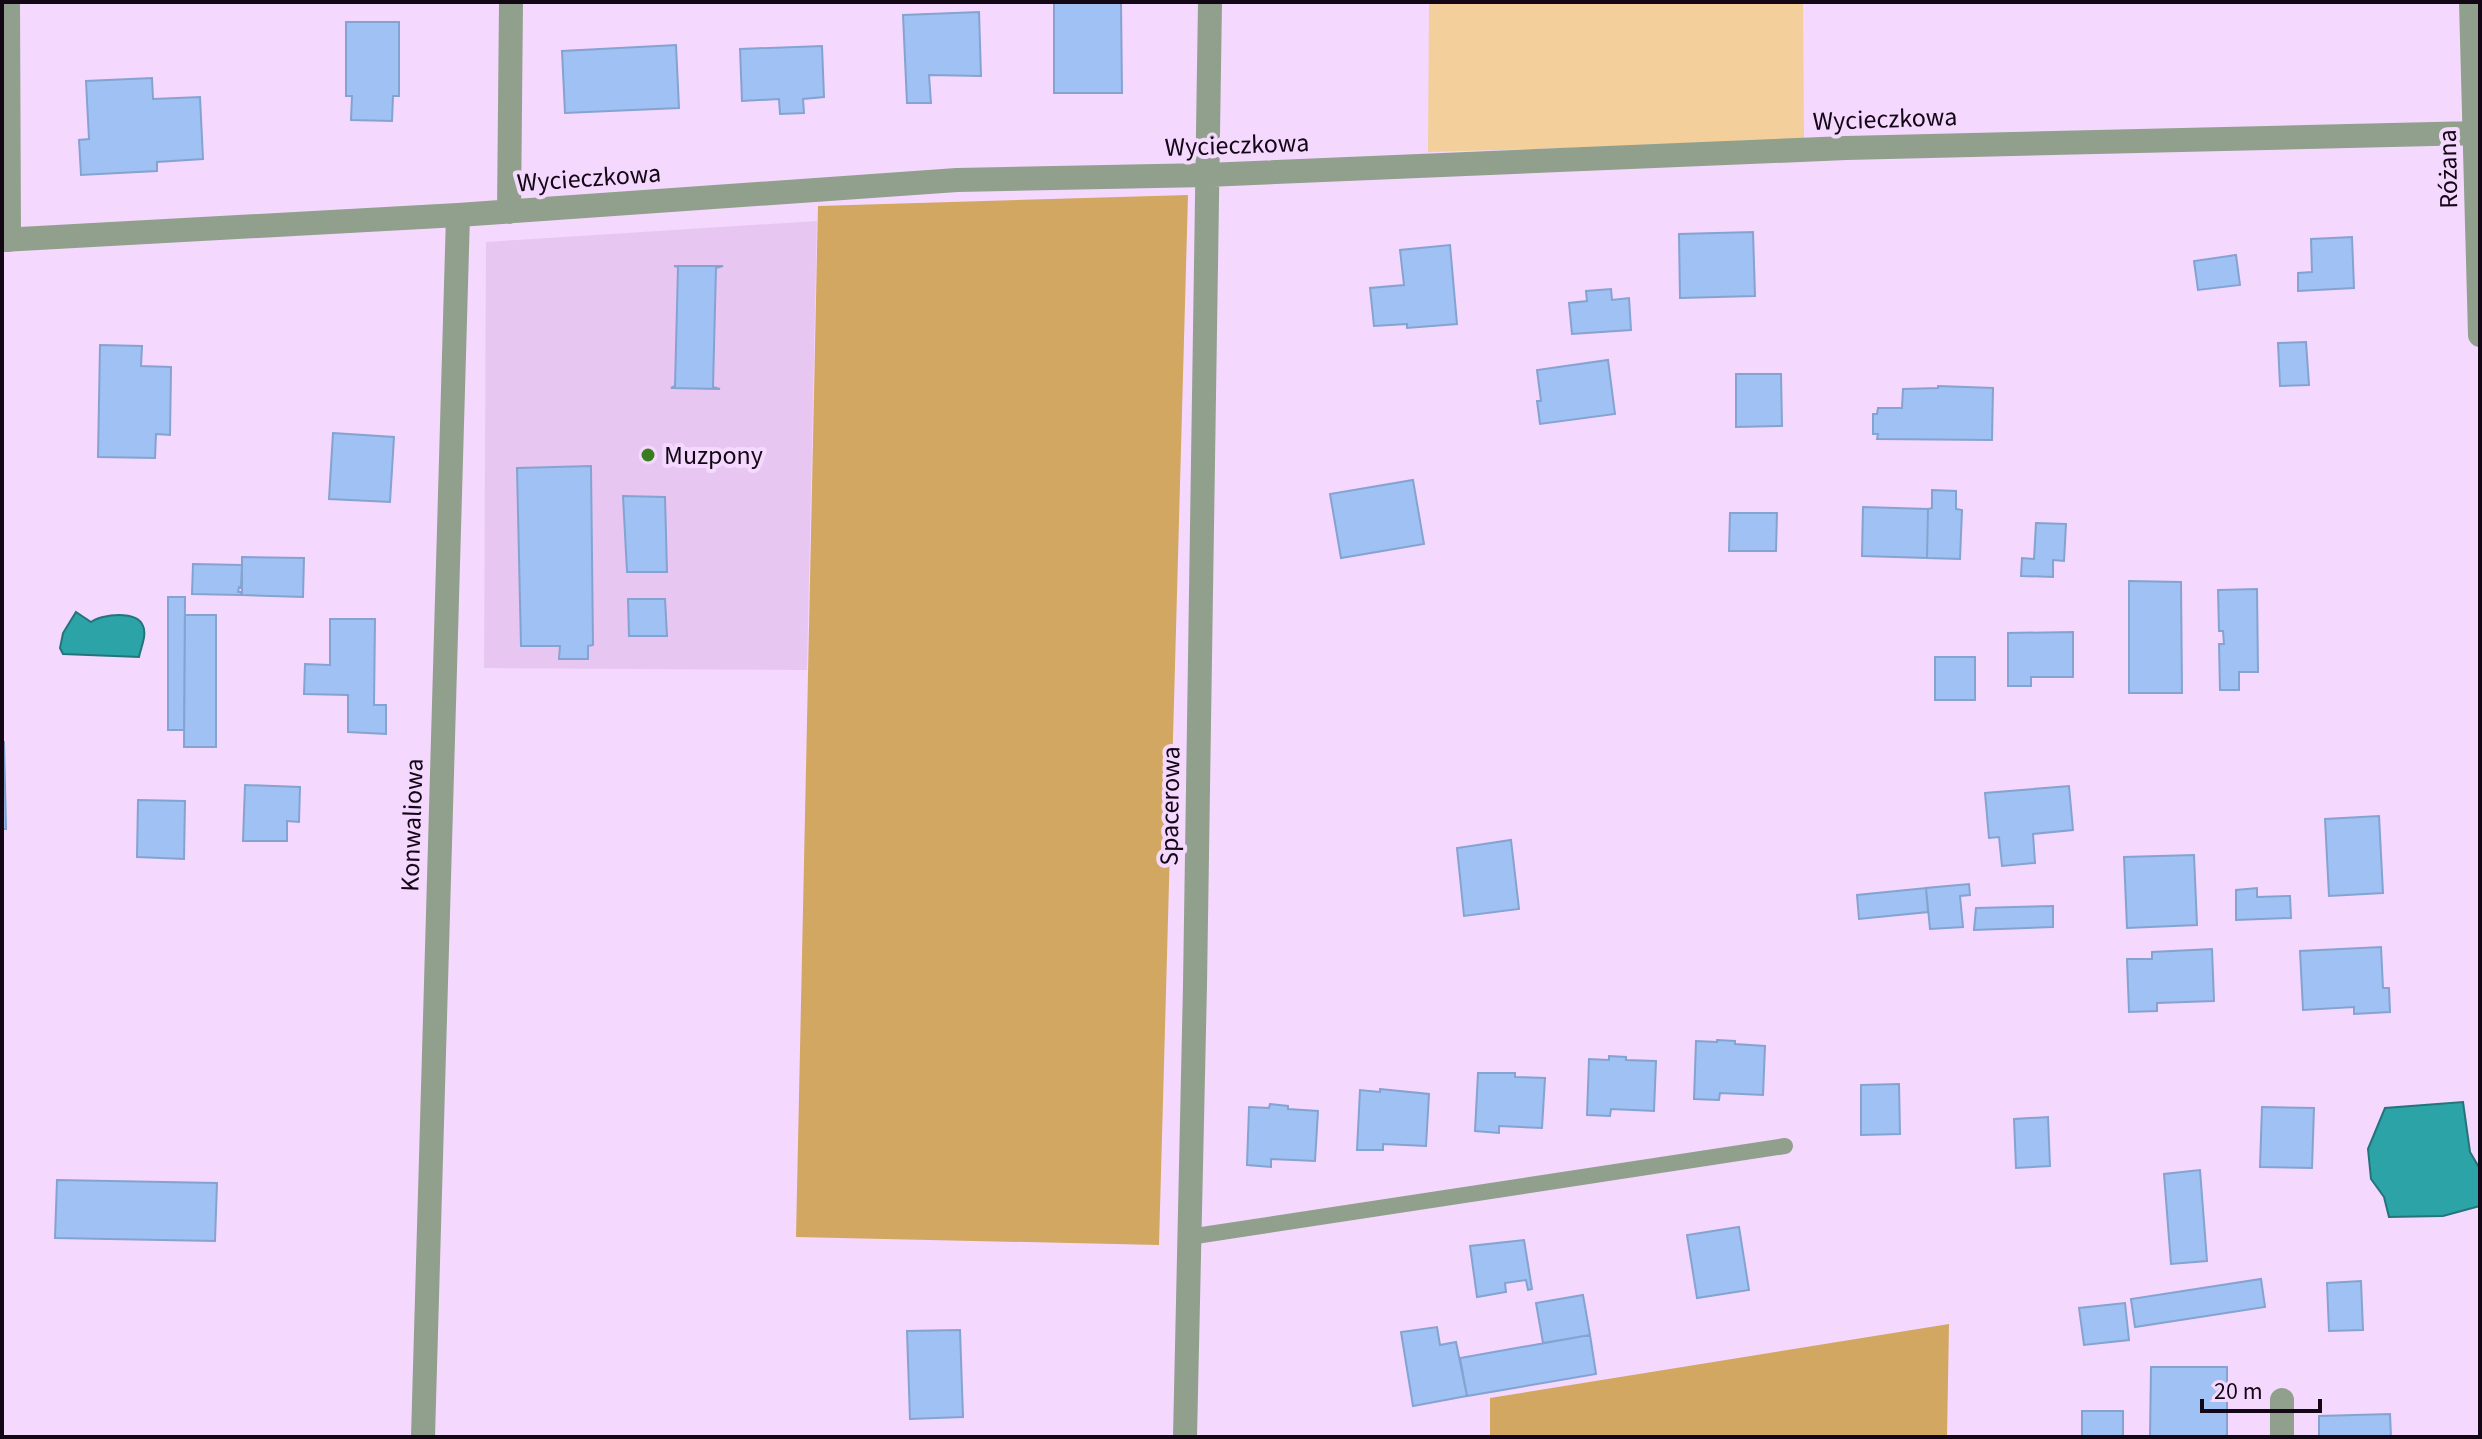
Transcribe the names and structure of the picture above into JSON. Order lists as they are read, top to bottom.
{
  "streets": {
    "street": [
      "Wycieczkowa",
      "Różana",
      "Spacerowa",
      "Konwaliowa"
    ]
  },
  "crossings": [
    ["Wycieczkowa", "Różana"],
    ["Wycieczkowa", "Spacerowa"],
    ["Wycieczkowa", "Konwaliowa"]
  ],
  "places": ["Muzpony"],
  "scale_bar": "20 m"
}
